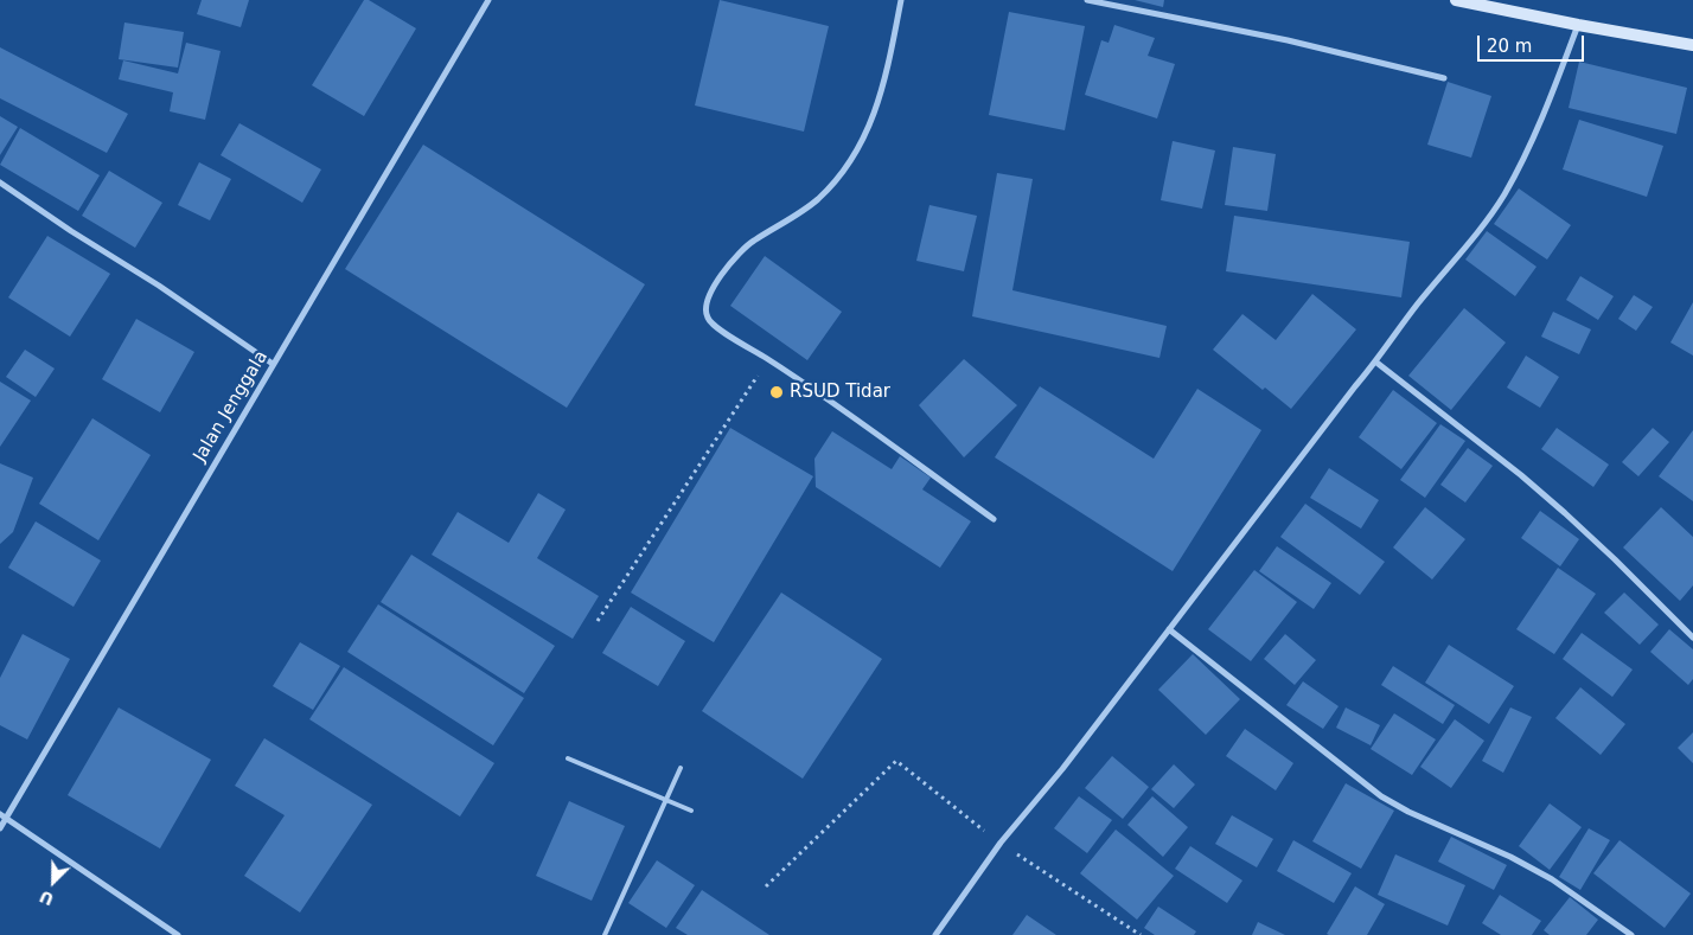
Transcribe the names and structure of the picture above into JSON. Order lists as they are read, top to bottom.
{
  "streets": {
    "street": ["Jalan Jenggala"]
  },
  "places": ["RSUD Tidar"],
  "scale_bar": "20 m",
  "north": "bottom left"
}
